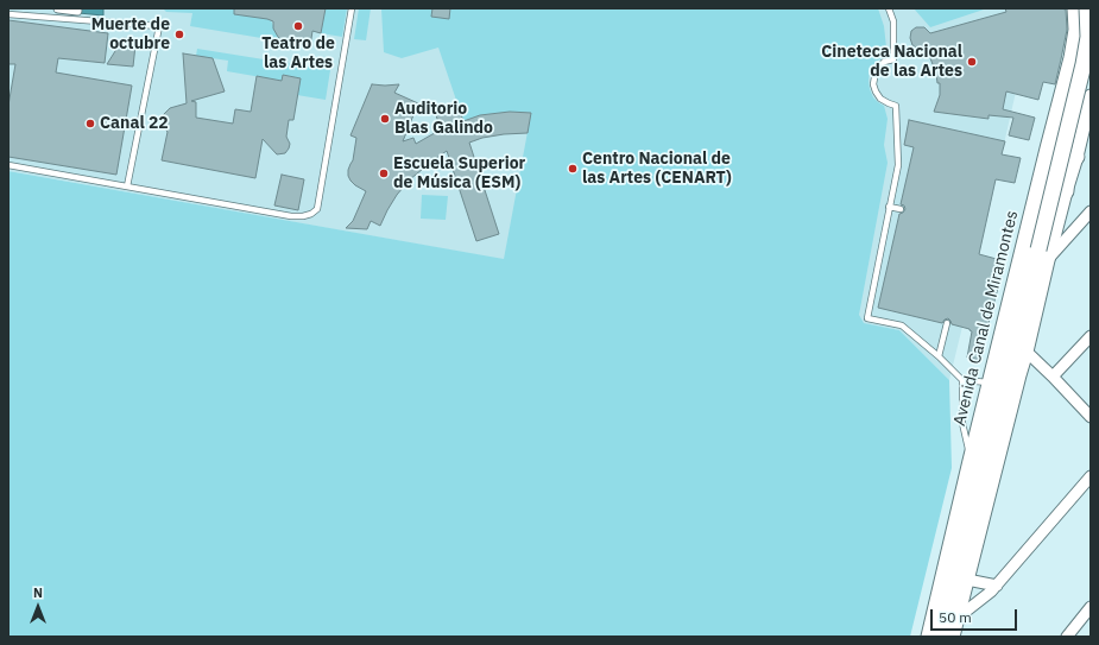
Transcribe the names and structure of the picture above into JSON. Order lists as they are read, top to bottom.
{
  "streets": {
    "main road": ["Avenida Canal de Miramontes"]
  },
  "places": [
    "Teatro de las Artes",
    "Muerte de octubre",
    "Cineteca Nacional de las Artes",
    "Auditorio Blas Galindo",
    "Canal 22",
    "Centro Nacional de las Artes (CENART)",
    "Escuela Superior de Música (ESM)"
  ],
  "scale_bar": "50 m",
  "north": "top"
}
